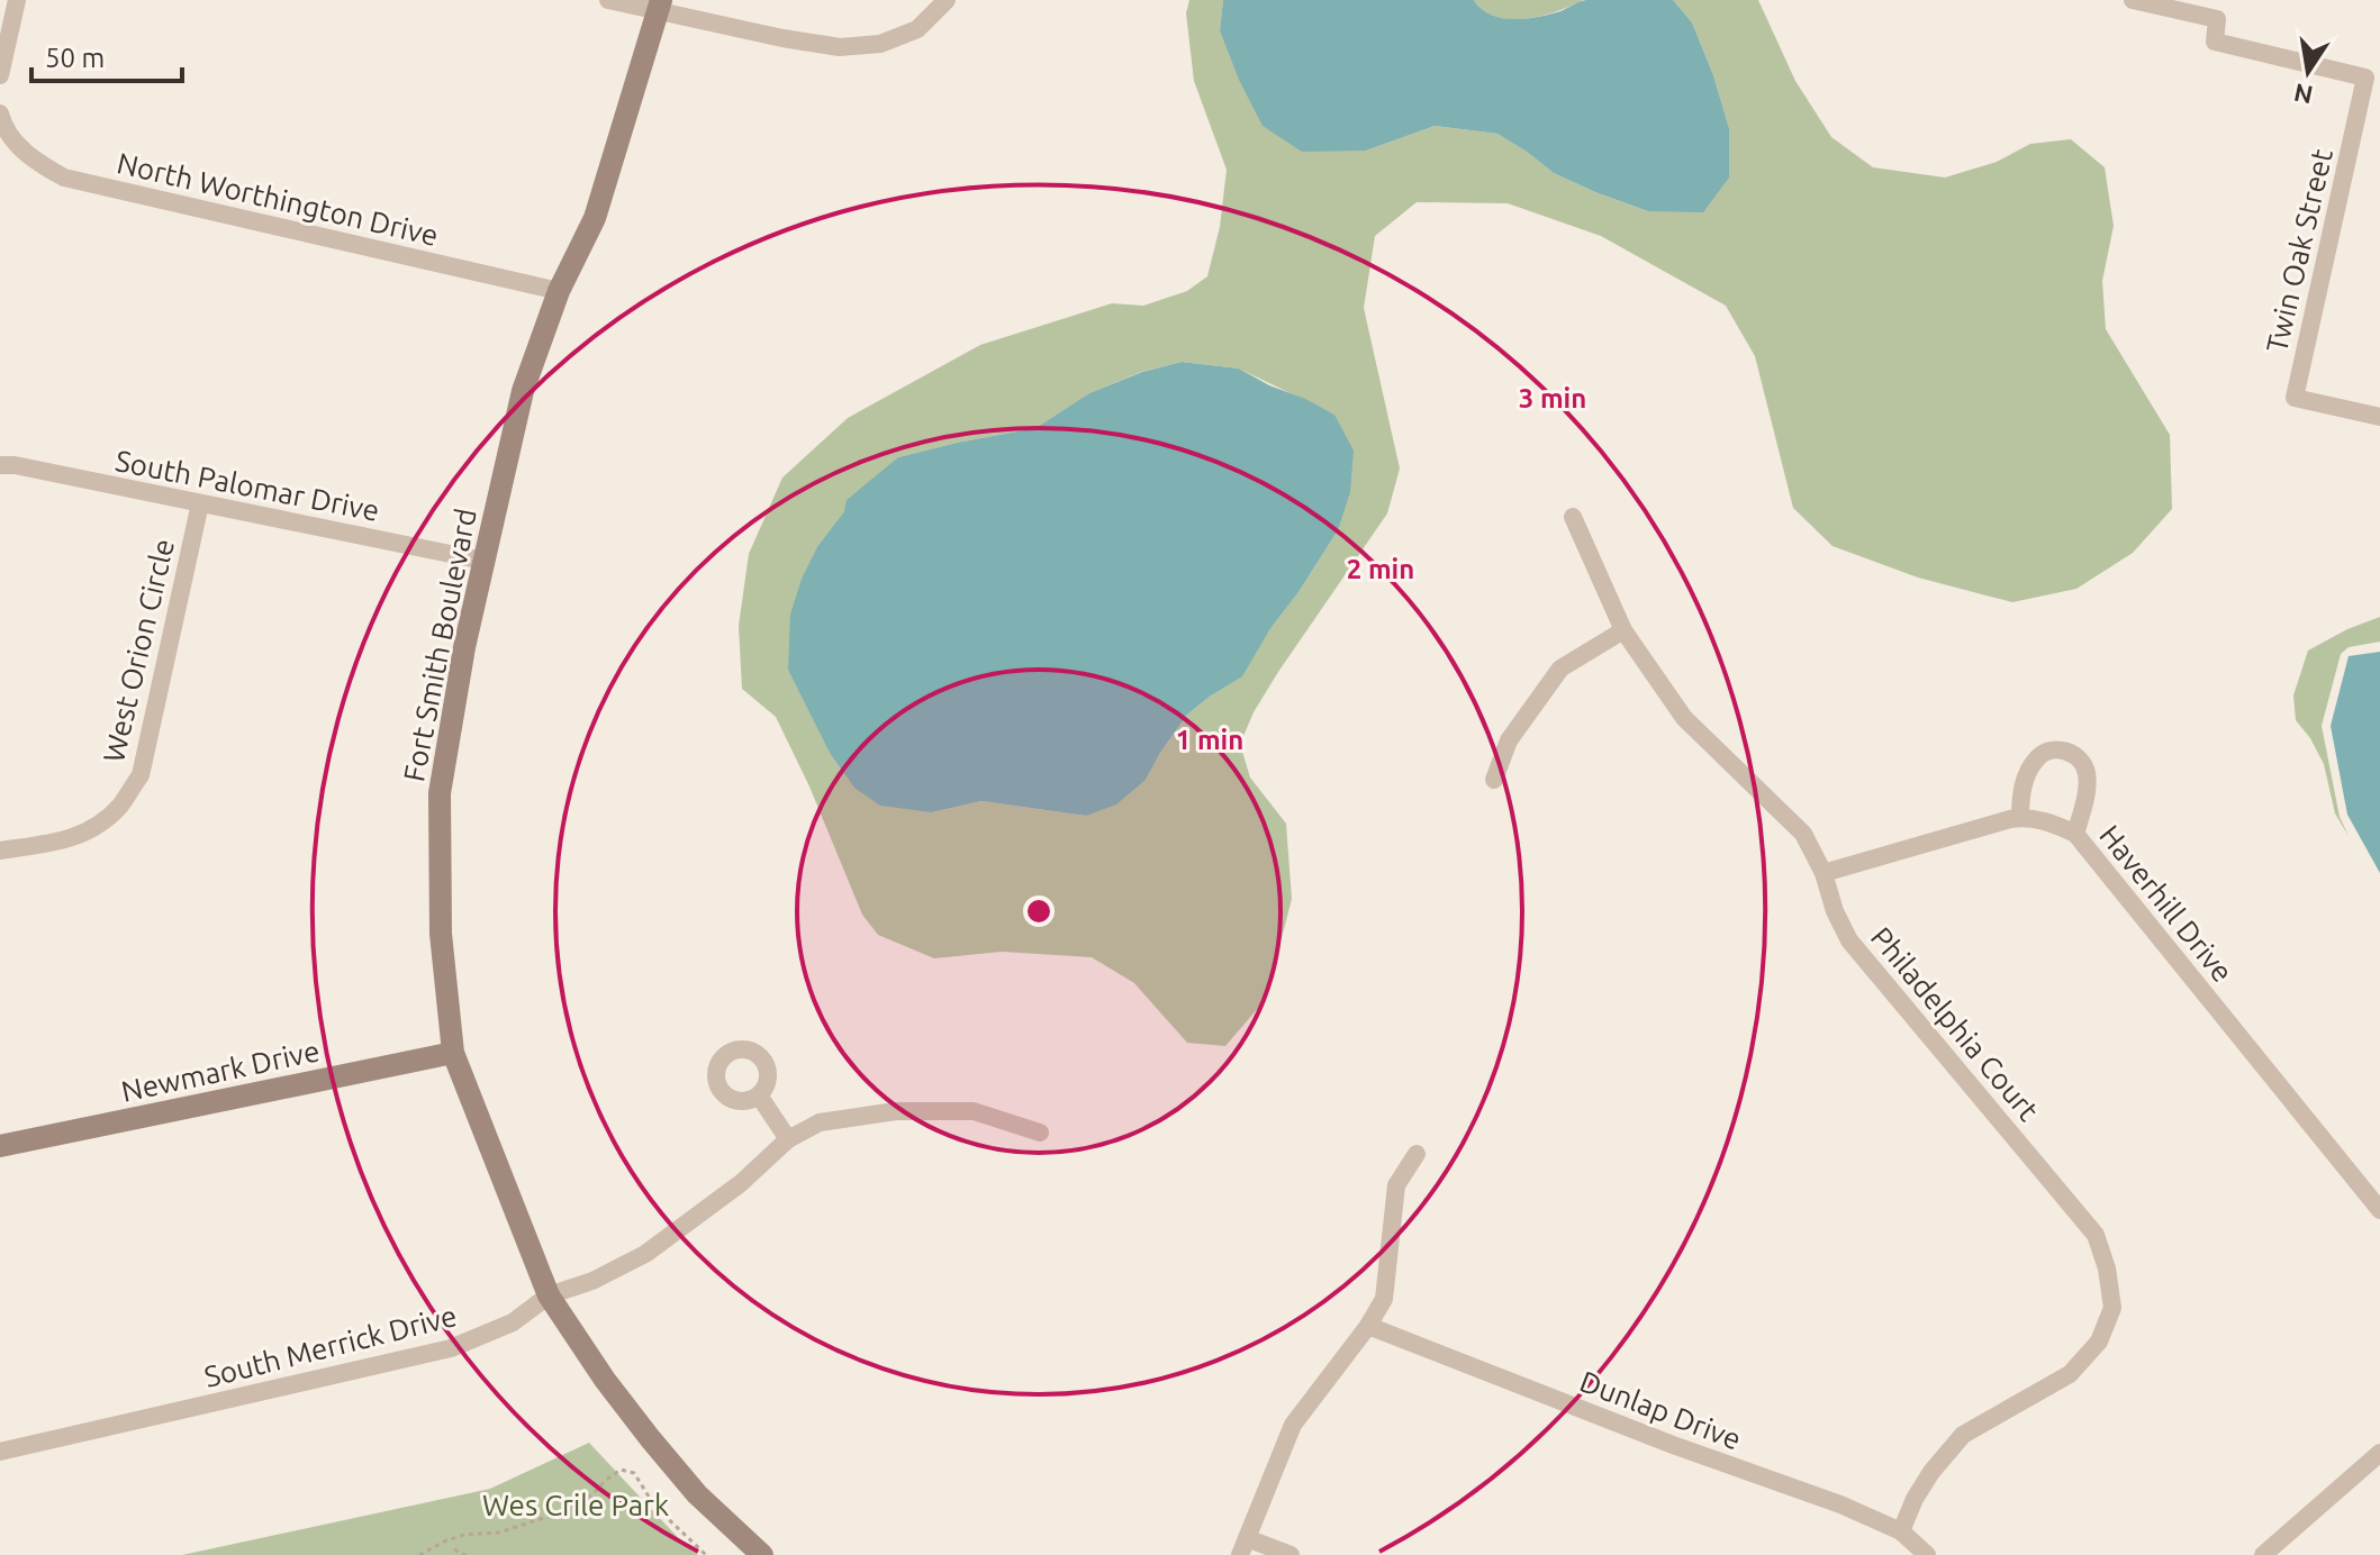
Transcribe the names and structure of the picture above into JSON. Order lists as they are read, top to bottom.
{
  "streets": {
    "street": [
      "North Worthington Drive",
      "Twin Oak Street",
      "South Palomar Drive",
      "Fort Smith Boulevard",
      "West Orion Circle",
      "Haverhill Drive",
      "Philadelphia Court",
      "Newmark Drive",
      "South Merrick Drive",
      "Dunlap Drive"
    ]
  },
  "crossings": [
    ["North Worthington Drive", "Fort Smith Boulevard"],
    ["South Palomar Drive", "Fort Smith Boulevard"],
    ["South Palomar Drive", "West Orion Circle"],
    ["Fort Smith Boulevard", "Newmark Drive"],
    ["Fort Smith Boulevard", "South Merrick Drive"],
    ["Haverhill Drive", "Philadelphia Court"],
    ["Philadelphia Court", "Dunlap Drive"]
  ],
  "parks": ["Wes Crile Park"],
  "scale_bar": "50 m",
  "north": "bottom",
  "rings": ["3 min", "2 min", "1 min"]
}
